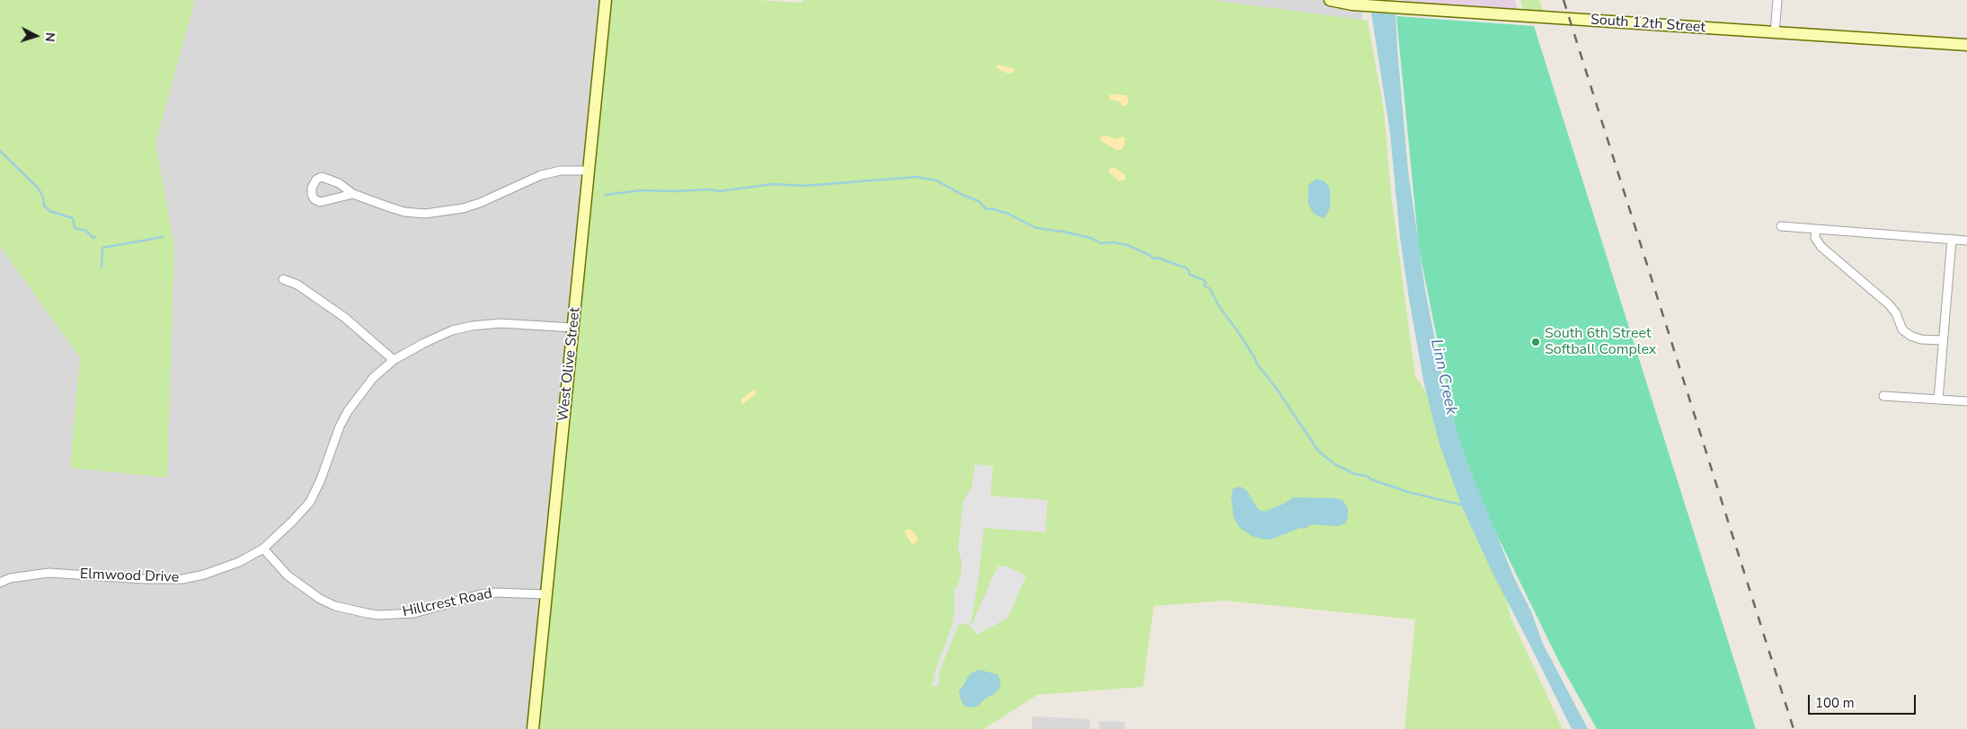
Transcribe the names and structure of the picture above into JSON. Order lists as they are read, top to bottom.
{
  "streets": {
    "street": [
      "South 12th Street",
      "West Olive Street",
      "Elmwood Drive",
      "Hillcrest Road"
    ]
  },
  "crossings": [
    ["West Olive Street", "Elmwood Drive"],
    ["West Olive Street", "Hillcrest Road"],
    ["Elmwood Drive", "Hillcrest Road"]
  ],
  "water": ["Linn Creek"],
  "places": ["South 6th Street Softball Complex"],
  "scale_bar": "100 m",
  "north": "right"
}
